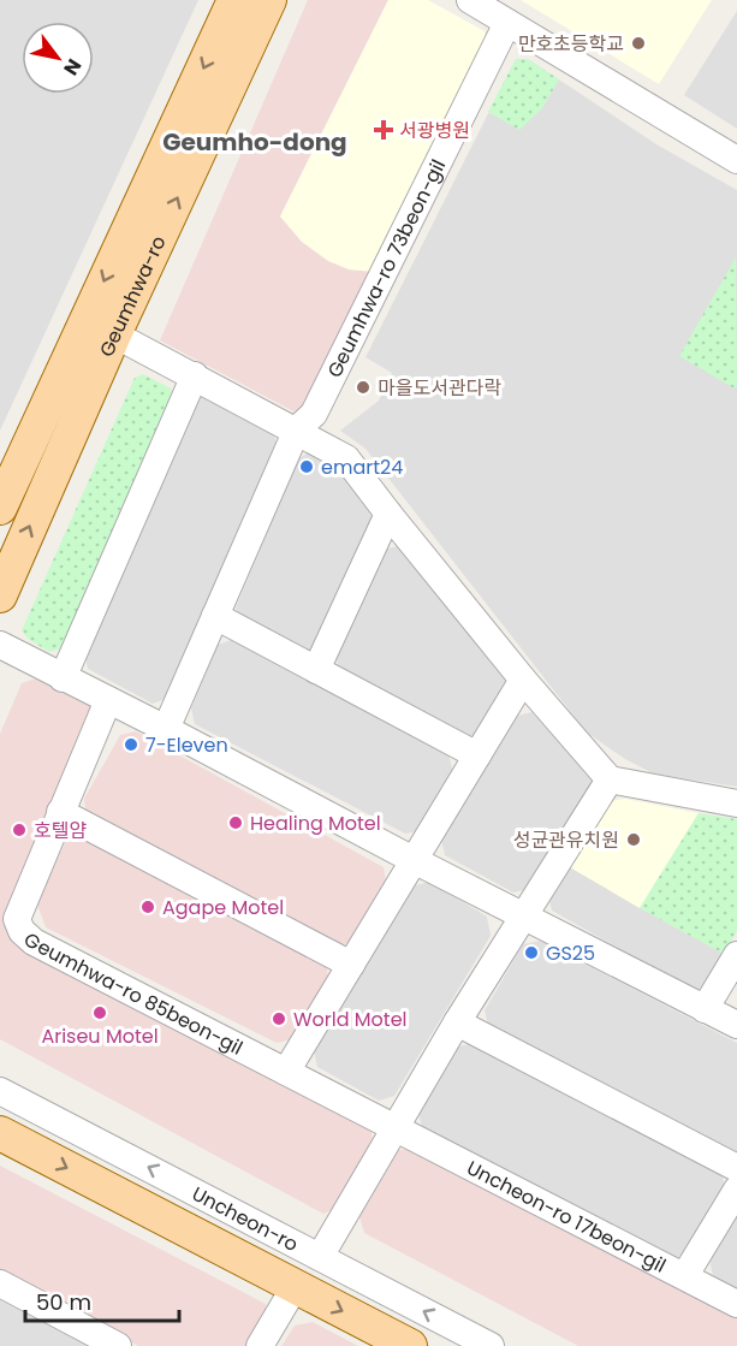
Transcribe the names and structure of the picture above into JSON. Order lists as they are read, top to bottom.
{
  "streets": {
    "main road": ["Geumhwa-ro", "Uncheon-ro"],
    "street": ["Geumhwa-ro 73beon-gil", "Geumhwa-ro 85beon-gil", "Uncheon-ro 17beon-gil"]
  },
  "crossings": [
    ["Geumhwa-ro 85beon-gil", "Uncheon-ro 17beon-gil"]
  ],
  "districts": ["Geumho-dong"],
  "places": {
    "other": [
      "만호초등학교",
      "마을도서관다락",
      "emart24",
      "7-Eleven",
      "Healing Motel",
      "호텔얌",
      "성균관유치원",
      "Agape Motel",
      "GS25",
      "Ariseu Motel",
      "World Motel"
    ],
    "health": ["서광병원"]
  },
  "scale_bar": "50 m",
  "north": "bottom right"
}
